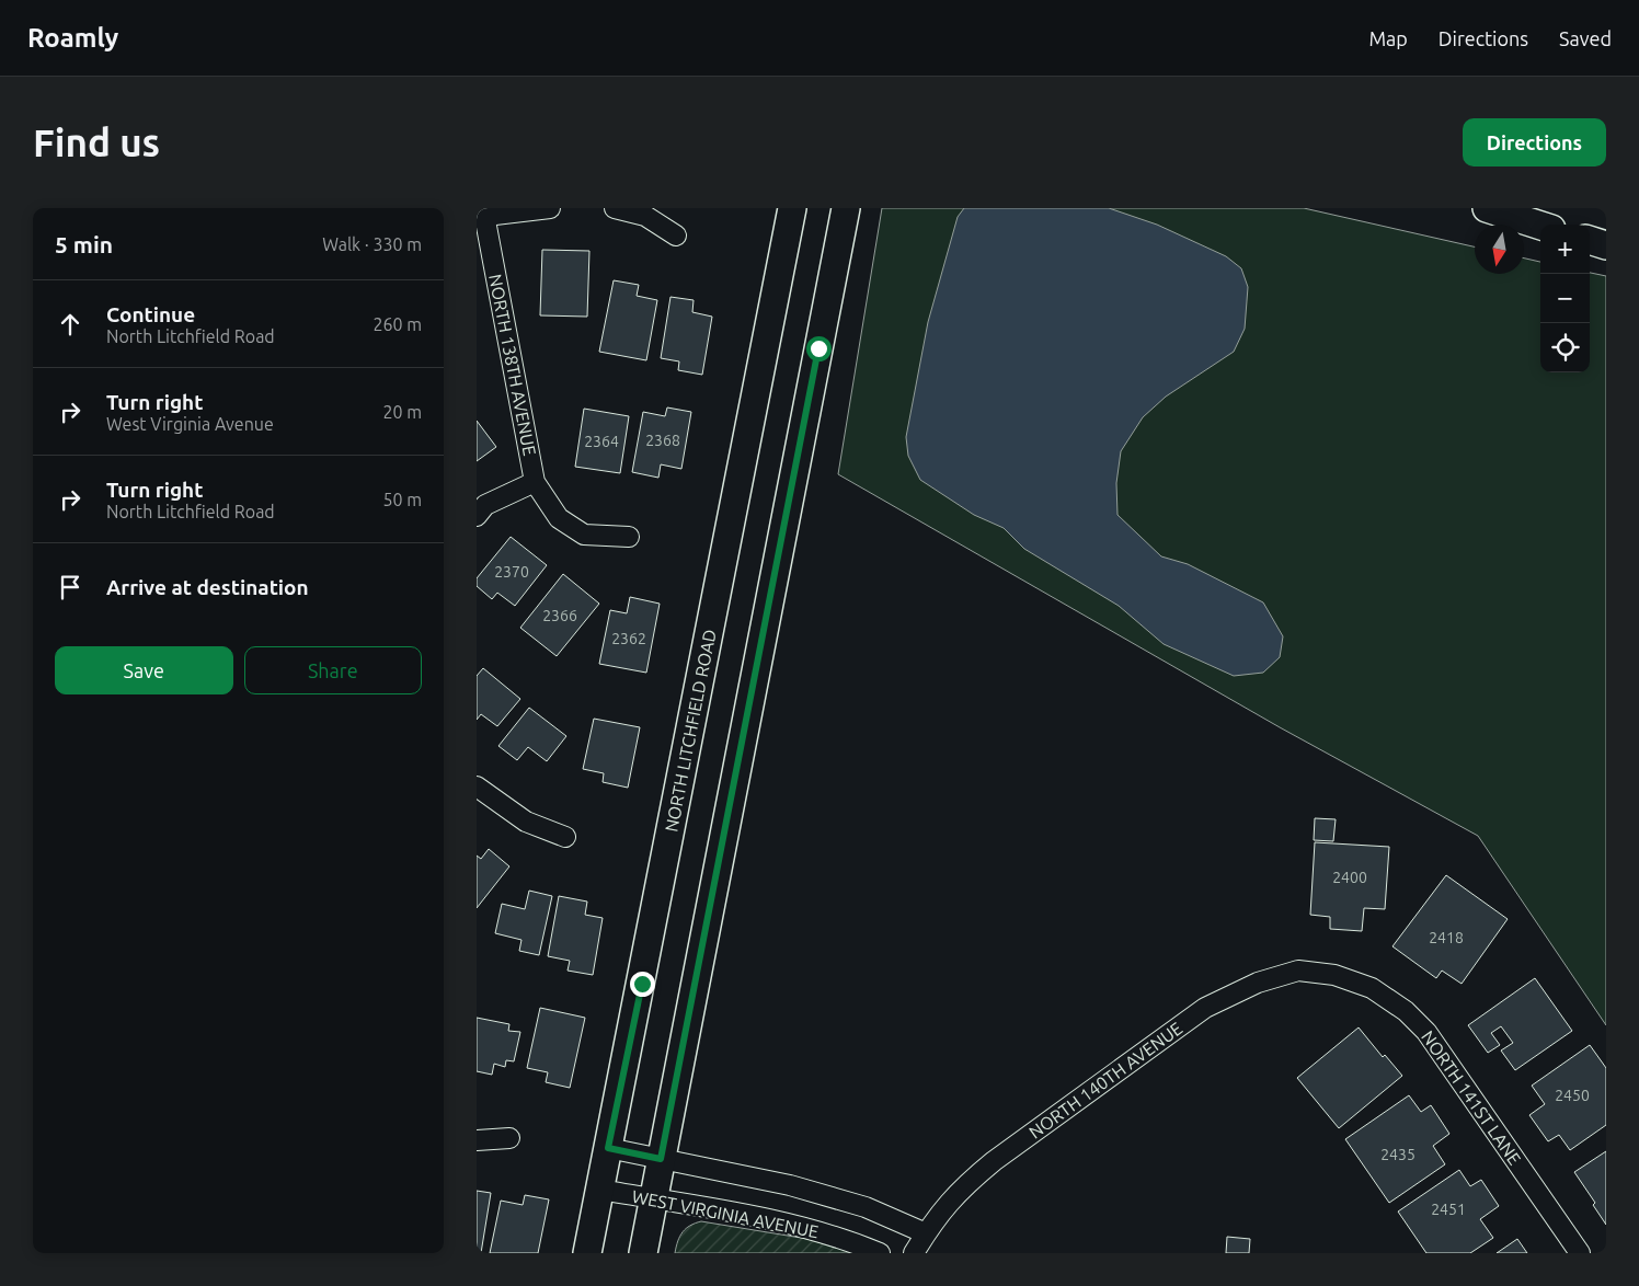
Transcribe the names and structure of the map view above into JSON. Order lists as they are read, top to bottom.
{
  "streets": {
    "main road": ["NORTH LITCHFIELD ROAD"],
    "street": [
      "NORTH 138TH AVENUE",
      "NORTH 140TH AVENUE",
      "NORTH 141ST LANE",
      "WEST VIRGINIA AVENUE"
    ]
  },
  "crossings": [
    ["NORTH LITCHFIELD ROAD", "WEST VIRGINIA AVENUE"],
    ["NORTH 140TH AVENUE", "NORTH 141ST LANE"],
    ["NORTH 140TH AVENUE", "WEST VIRGINIA AVENUE"]
  ],
  "house_numbers": [
    "2368",
    "2364",
    "2370",
    "2366",
    "2362",
    "2400",
    "2418",
    "2450",
    "2435",
    "2451"
  ],
  "north": "bottom",
  "page": {
    "header": "Roamly",
    "nav": ["Map", "Directions", "Saved"],
    "buttons": [
      "Directions",
      ["Save", "Share"]
    ],
    "title": "Find us",
    "heading": ["5 min", "Walk · 330 m"],
    "map_buttons": ["+", "−"],
    "list": [
      ["Continue", "North Litchfield Road", "260 m"],
      ["Turn right", "West Virginia Avenue", "20 m"],
      ["Turn right", "North Litchfield Road", "50 m"],
      "Arrive at destination"
    ]
  }
}
